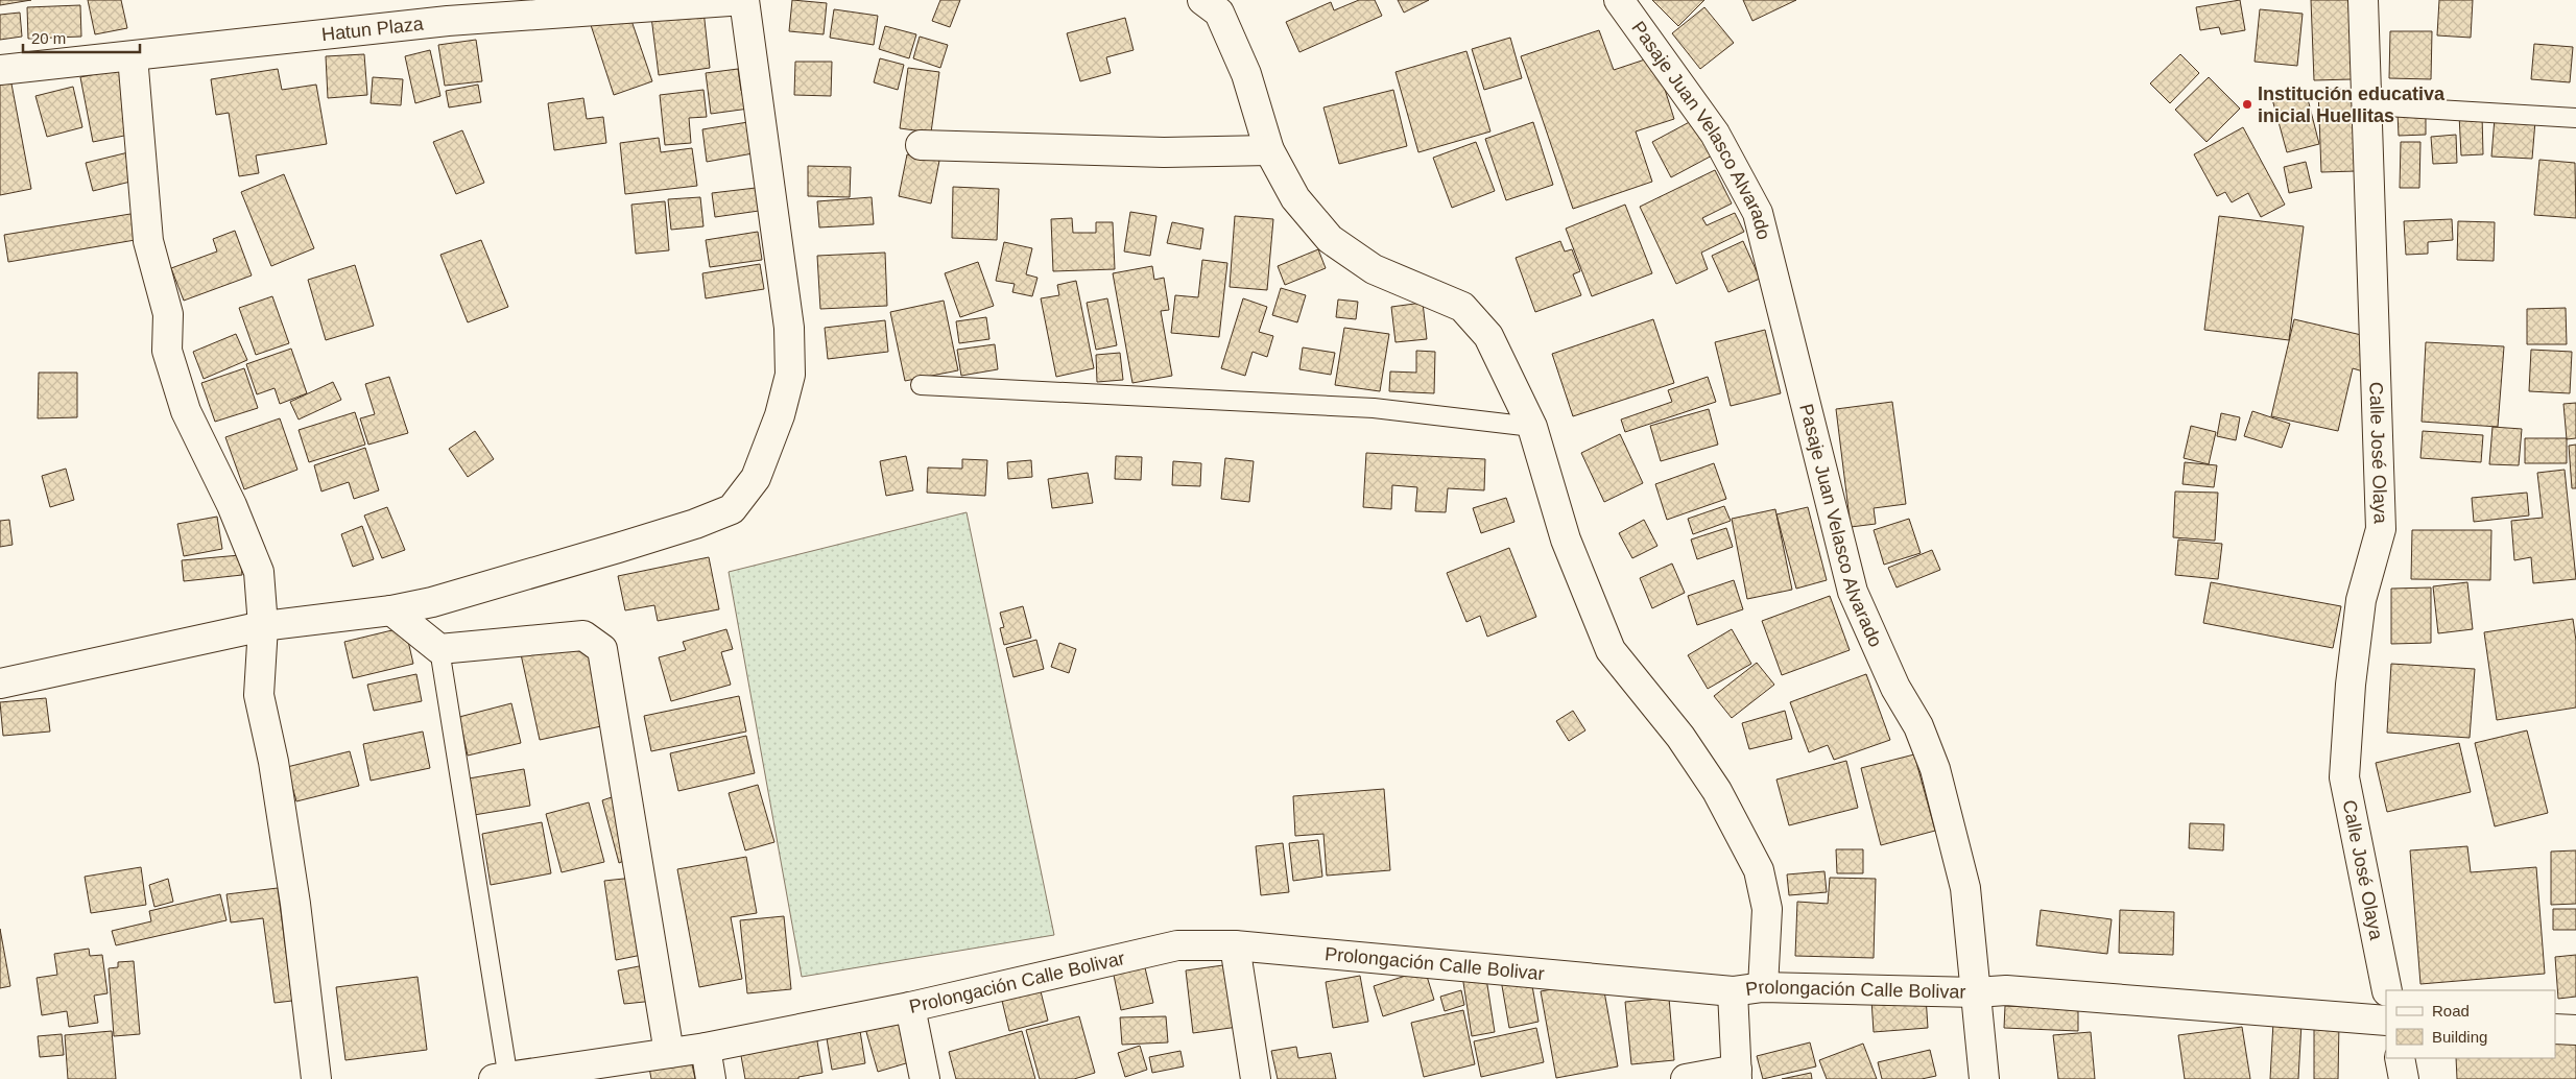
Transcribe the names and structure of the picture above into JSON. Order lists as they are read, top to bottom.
{
  "streets": {
    "street": [
      "Hatun Plaza",
      "Pasaje Juan Velasco Alvarado",
      "Calle José Olaya",
      "Prolongación Calle Bolivar"
    ]
  },
  "crossings": [
    ["Pasaje Juan Velasco Alvarado", "Prolongación Calle Bolivar"]
  ],
  "places": ["Institución educativa inicial Huellitas"],
  "legend": ["Road", "Building"],
  "scale_bar": "20 m"
}
